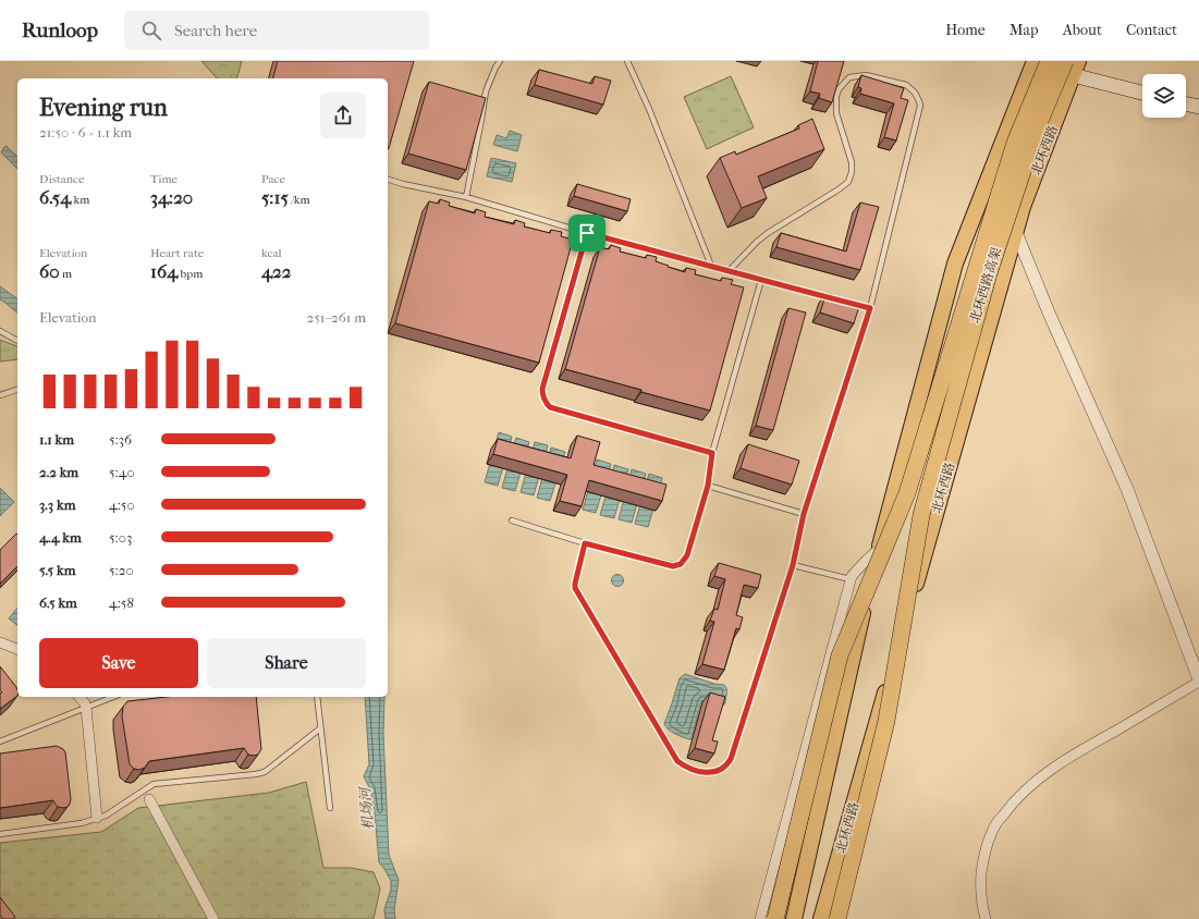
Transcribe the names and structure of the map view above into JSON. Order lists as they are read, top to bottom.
{
  "streets": {
    "highway": ["北环西路高架"],
    "main road": ["北环西路"]
  },
  "water": ["机场河"],
  "page": {
    "header": "Runloop",
    "search": "Search here",
    "nav": [
      "Home",
      "Map",
      "About",
      "Contact"
    ],
    "heading": ["Evening run", "21:50 · 6 × 1.1 km"],
    "stats": [
      ["Distance", "6.54 km"],
      ["Time", "34:20"],
      ["Pace", "5:15 /km"],
      ["Elevation", "60 m"],
      ["Heart rate", "164 bpm"],
      ["kcal", "422"]
    ],
    "chart": ["Elevation", "251–261 m"],
    "list": [
      {
        "name": "1.1 km",
        "note": "5:36"
      },
      {
        "name": "2.2 km",
        "note": "5:40"
      },
      {
        "name": "3.3 km",
        "note": "4:50"
      },
      {
        "name": "4.4 km",
        "note": "5:03"
      },
      {
        "name": "5.5 km",
        "note": "5:20"
      },
      {
        "name": "6.5 km",
        "note": "4:58"
      }
    ],
    "buttons": ["Save", "Share"]
  }
}
